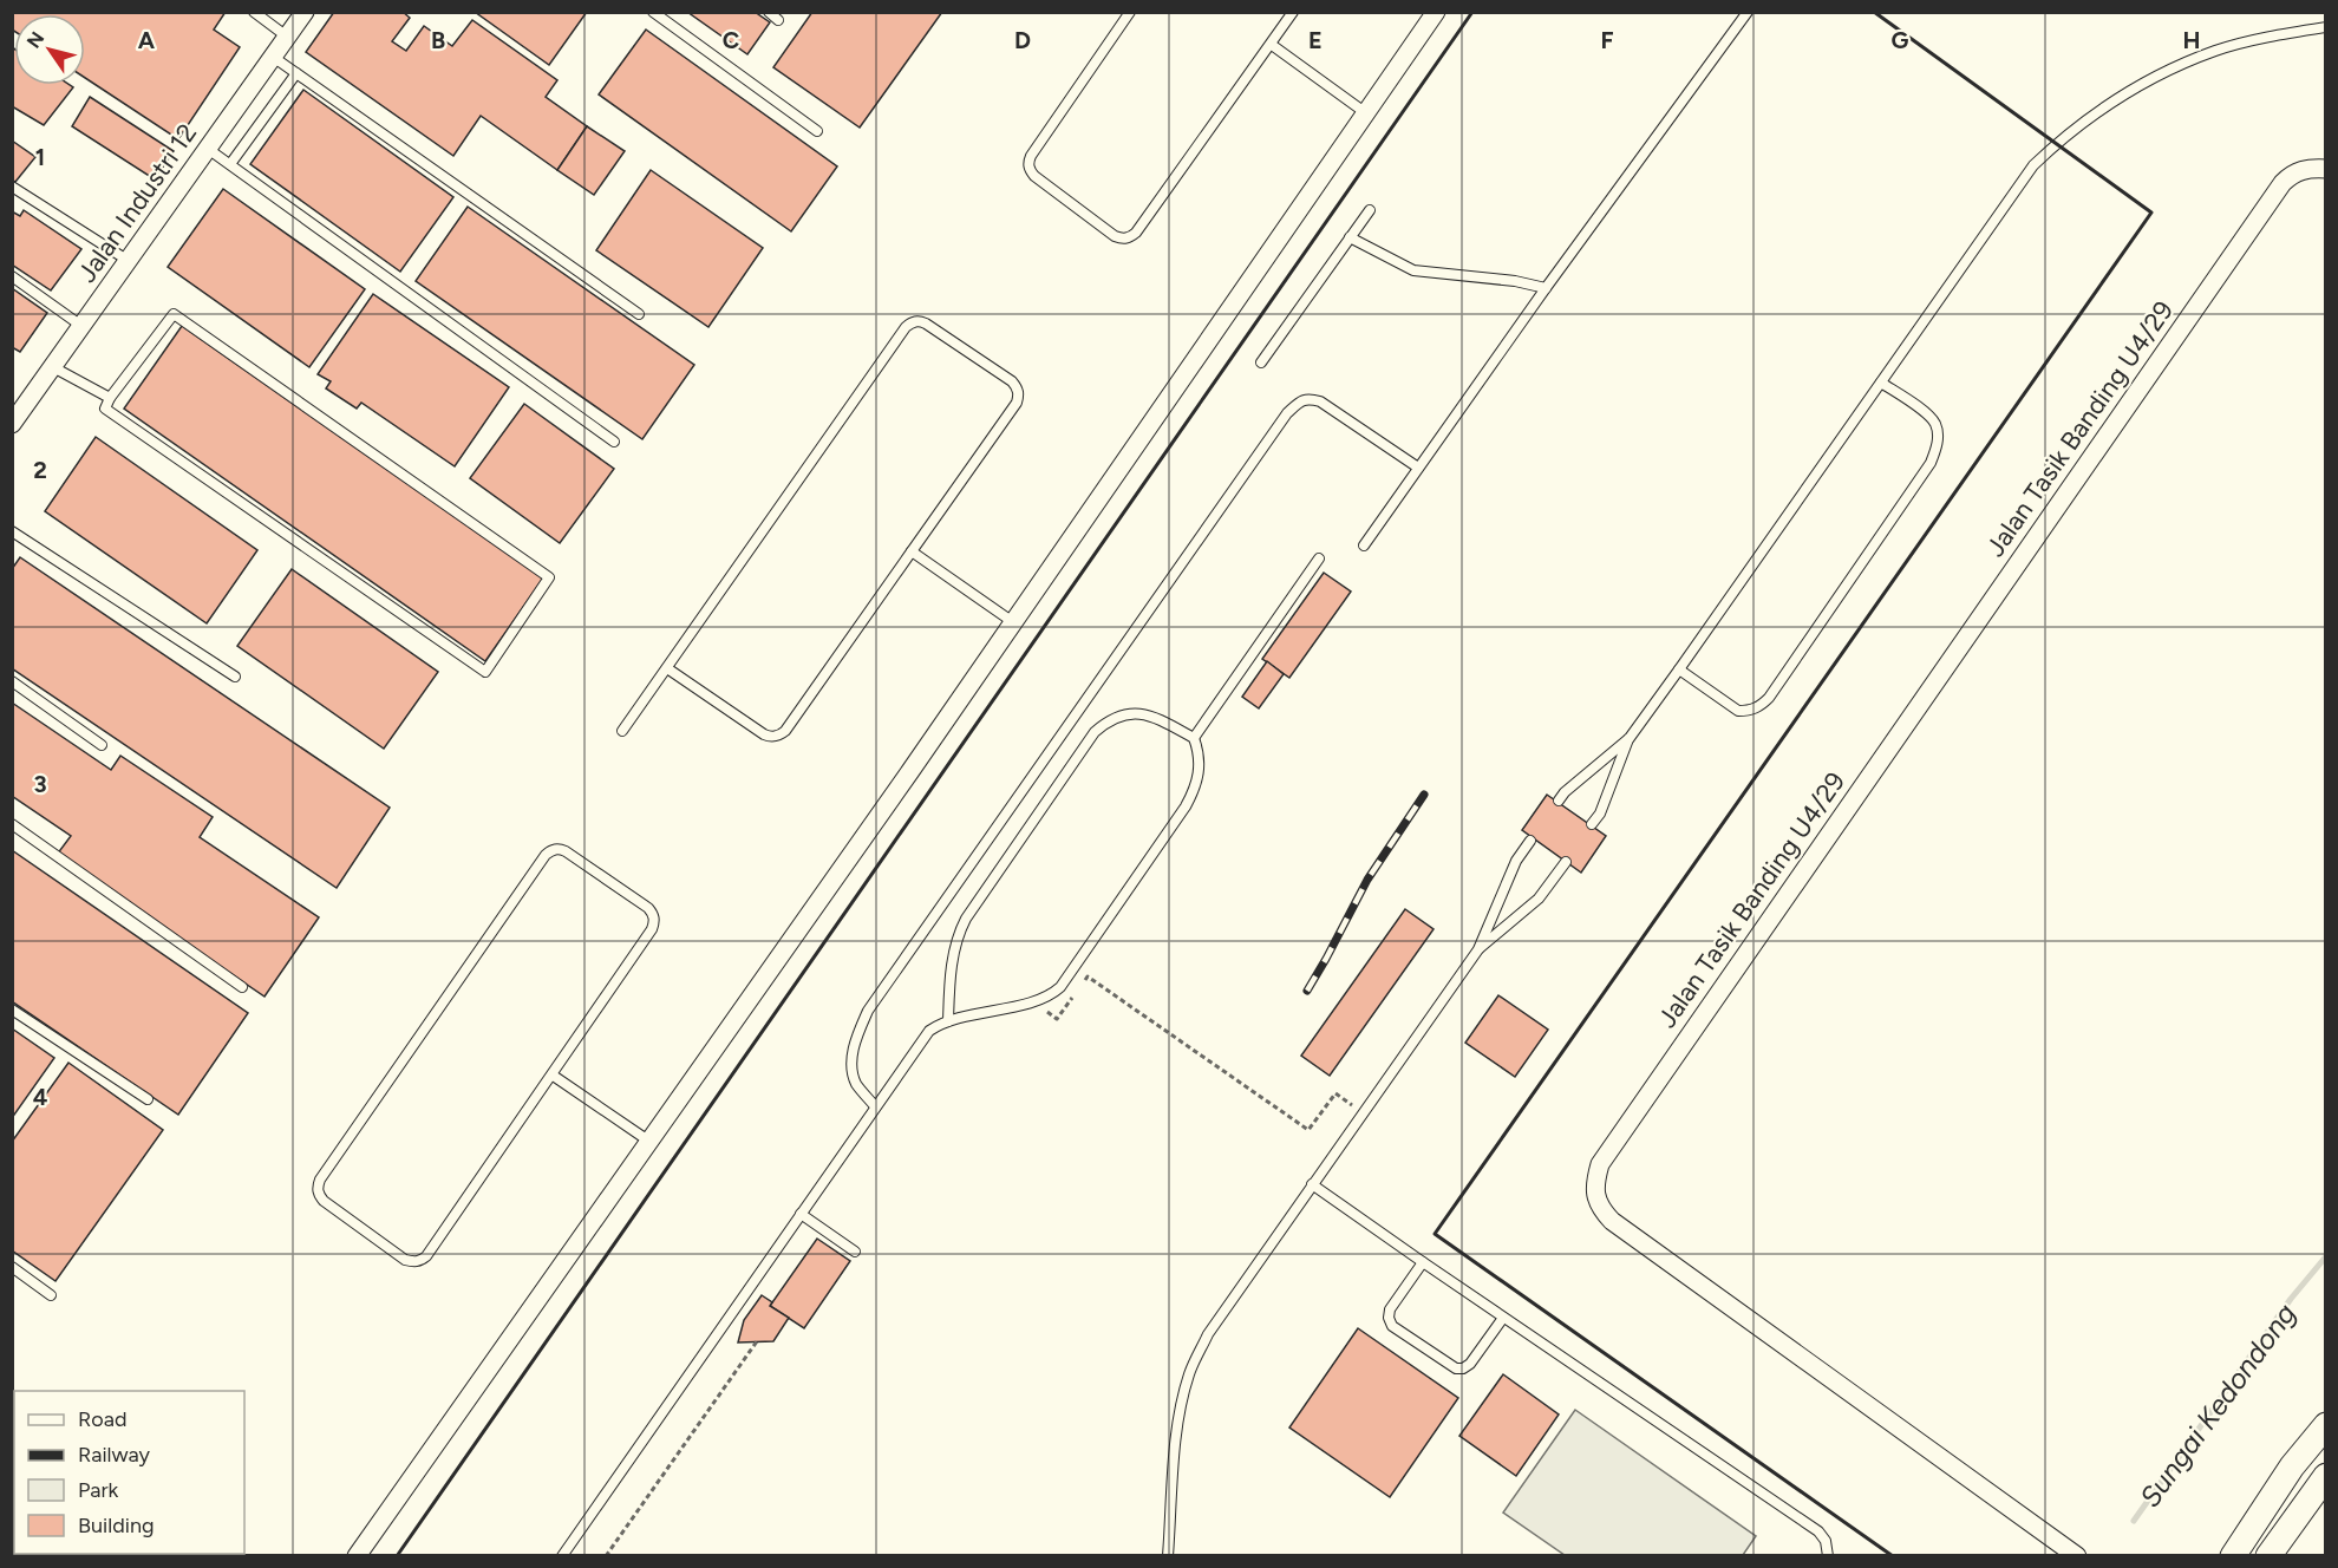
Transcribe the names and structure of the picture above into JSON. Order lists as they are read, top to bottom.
{
  "streets": {
    "street": ["Jalan Industri 12", "Jalan Tasik Banding U4/29"]
  },
  "water": ["Sungai Kedondong"],
  "legend": [
    "Road",
    "Railway",
    "Park",
    "Building"
  ],
  "north": "top left",
  "grid": {
    "columns": [
      "A",
      "B",
      "C",
      "D",
      "E",
      "F",
      "G",
      "H"
    ],
    "rows": [
      "1",
      "2",
      "3",
      "4"
    ]
  }
}
